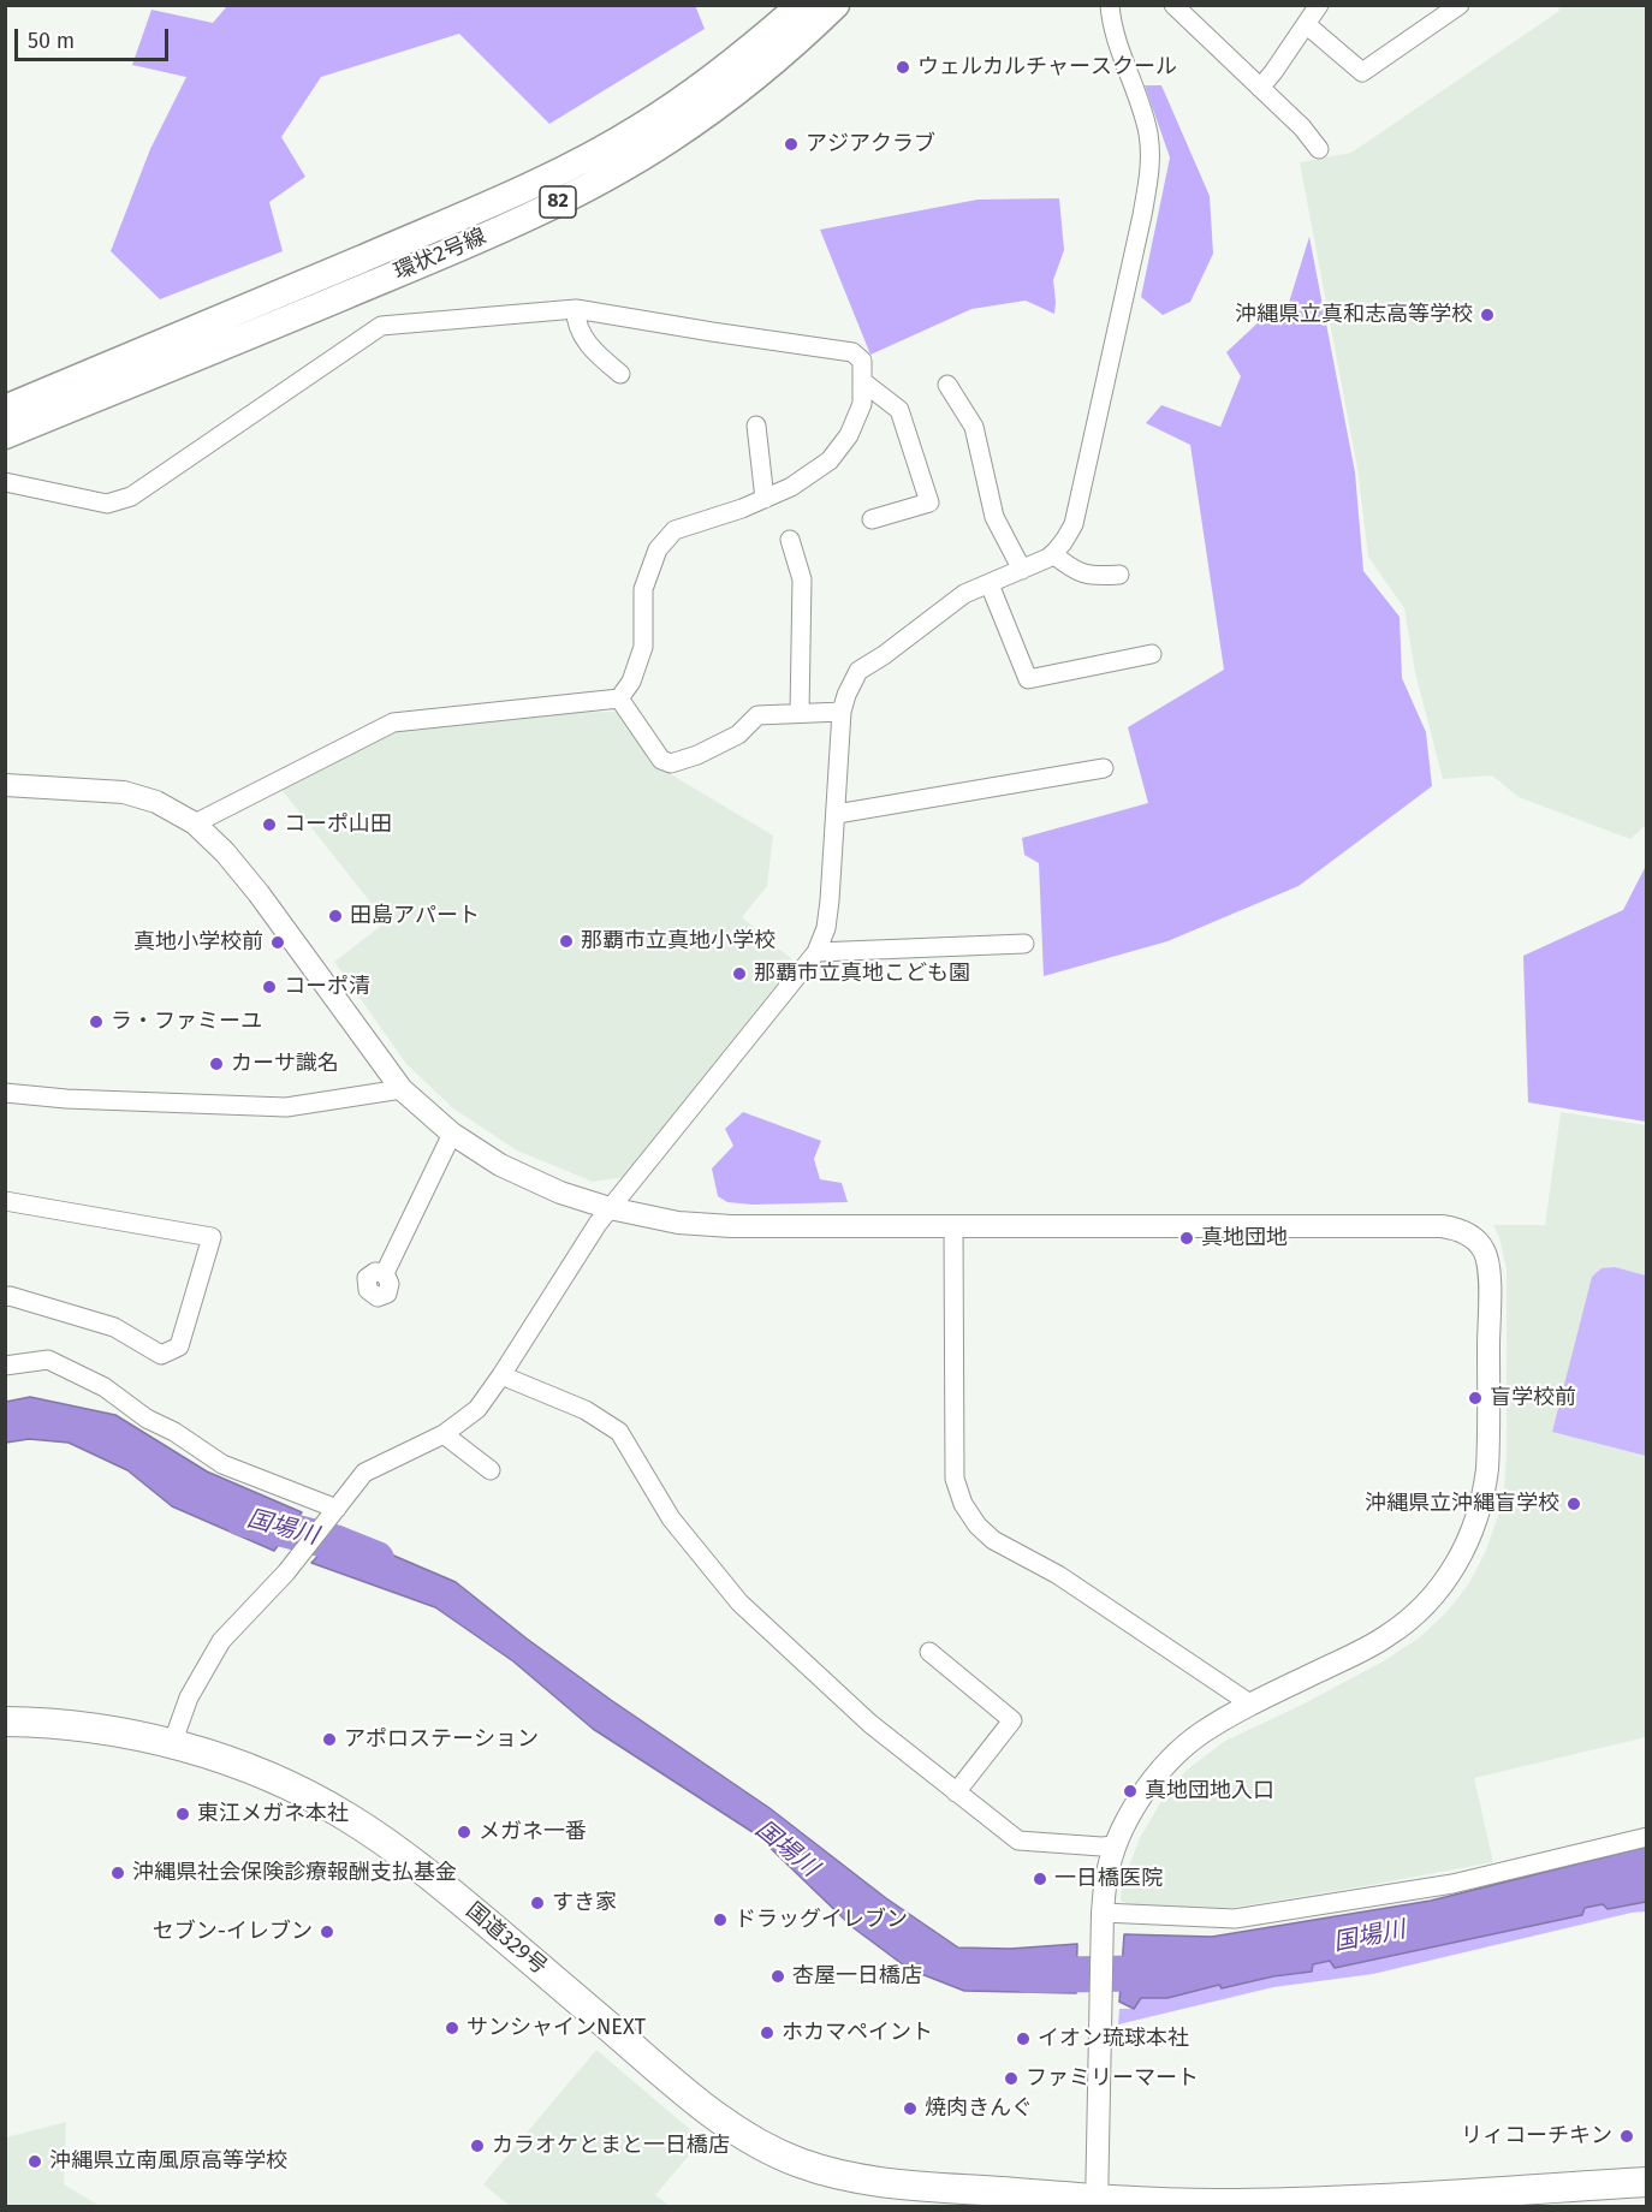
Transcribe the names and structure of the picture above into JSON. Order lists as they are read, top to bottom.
{
  "streets": {
    "highway": ["国道329号"],
    "main road": ["82", "環状2号線"]
  },
  "water": ["国場川"],
  "places": [
    "ウェルカルチャースクール",
    "アジアクラブ",
    "沖縄県立真和志高等学校",
    "コーポ山田",
    "田島アパート",
    "那覇市立真地小学校",
    "真地小学校前",
    "那覇市立真地こども園",
    "コーポ清",
    "ラ・ファミーユ",
    "カーサ識名",
    "真地団地",
    "盲学校前",
    "沖縄県立沖縄盲学校",
    "アポロステーション",
    "真地団地入口",
    "東江メガネ本社",
    "メガネ一番",
    "沖縄県社会保険診療報酬支払基金",
    "一日橋医院",
    "すき家",
    "ドラッグイレブン",
    "セブン-イレブン",
    "杏屋一日橋店",
    "サンシャインNEXT",
    "ホカマペイント",
    "イオン琉球本社",
    "ファミリーマート",
    "焼肉きんぐ",
    "リィコーチキン",
    "カラオケとまと一日橋店",
    "沖縄県立南風原高等学校"
  ],
  "scale_bar": "50 m"
}
